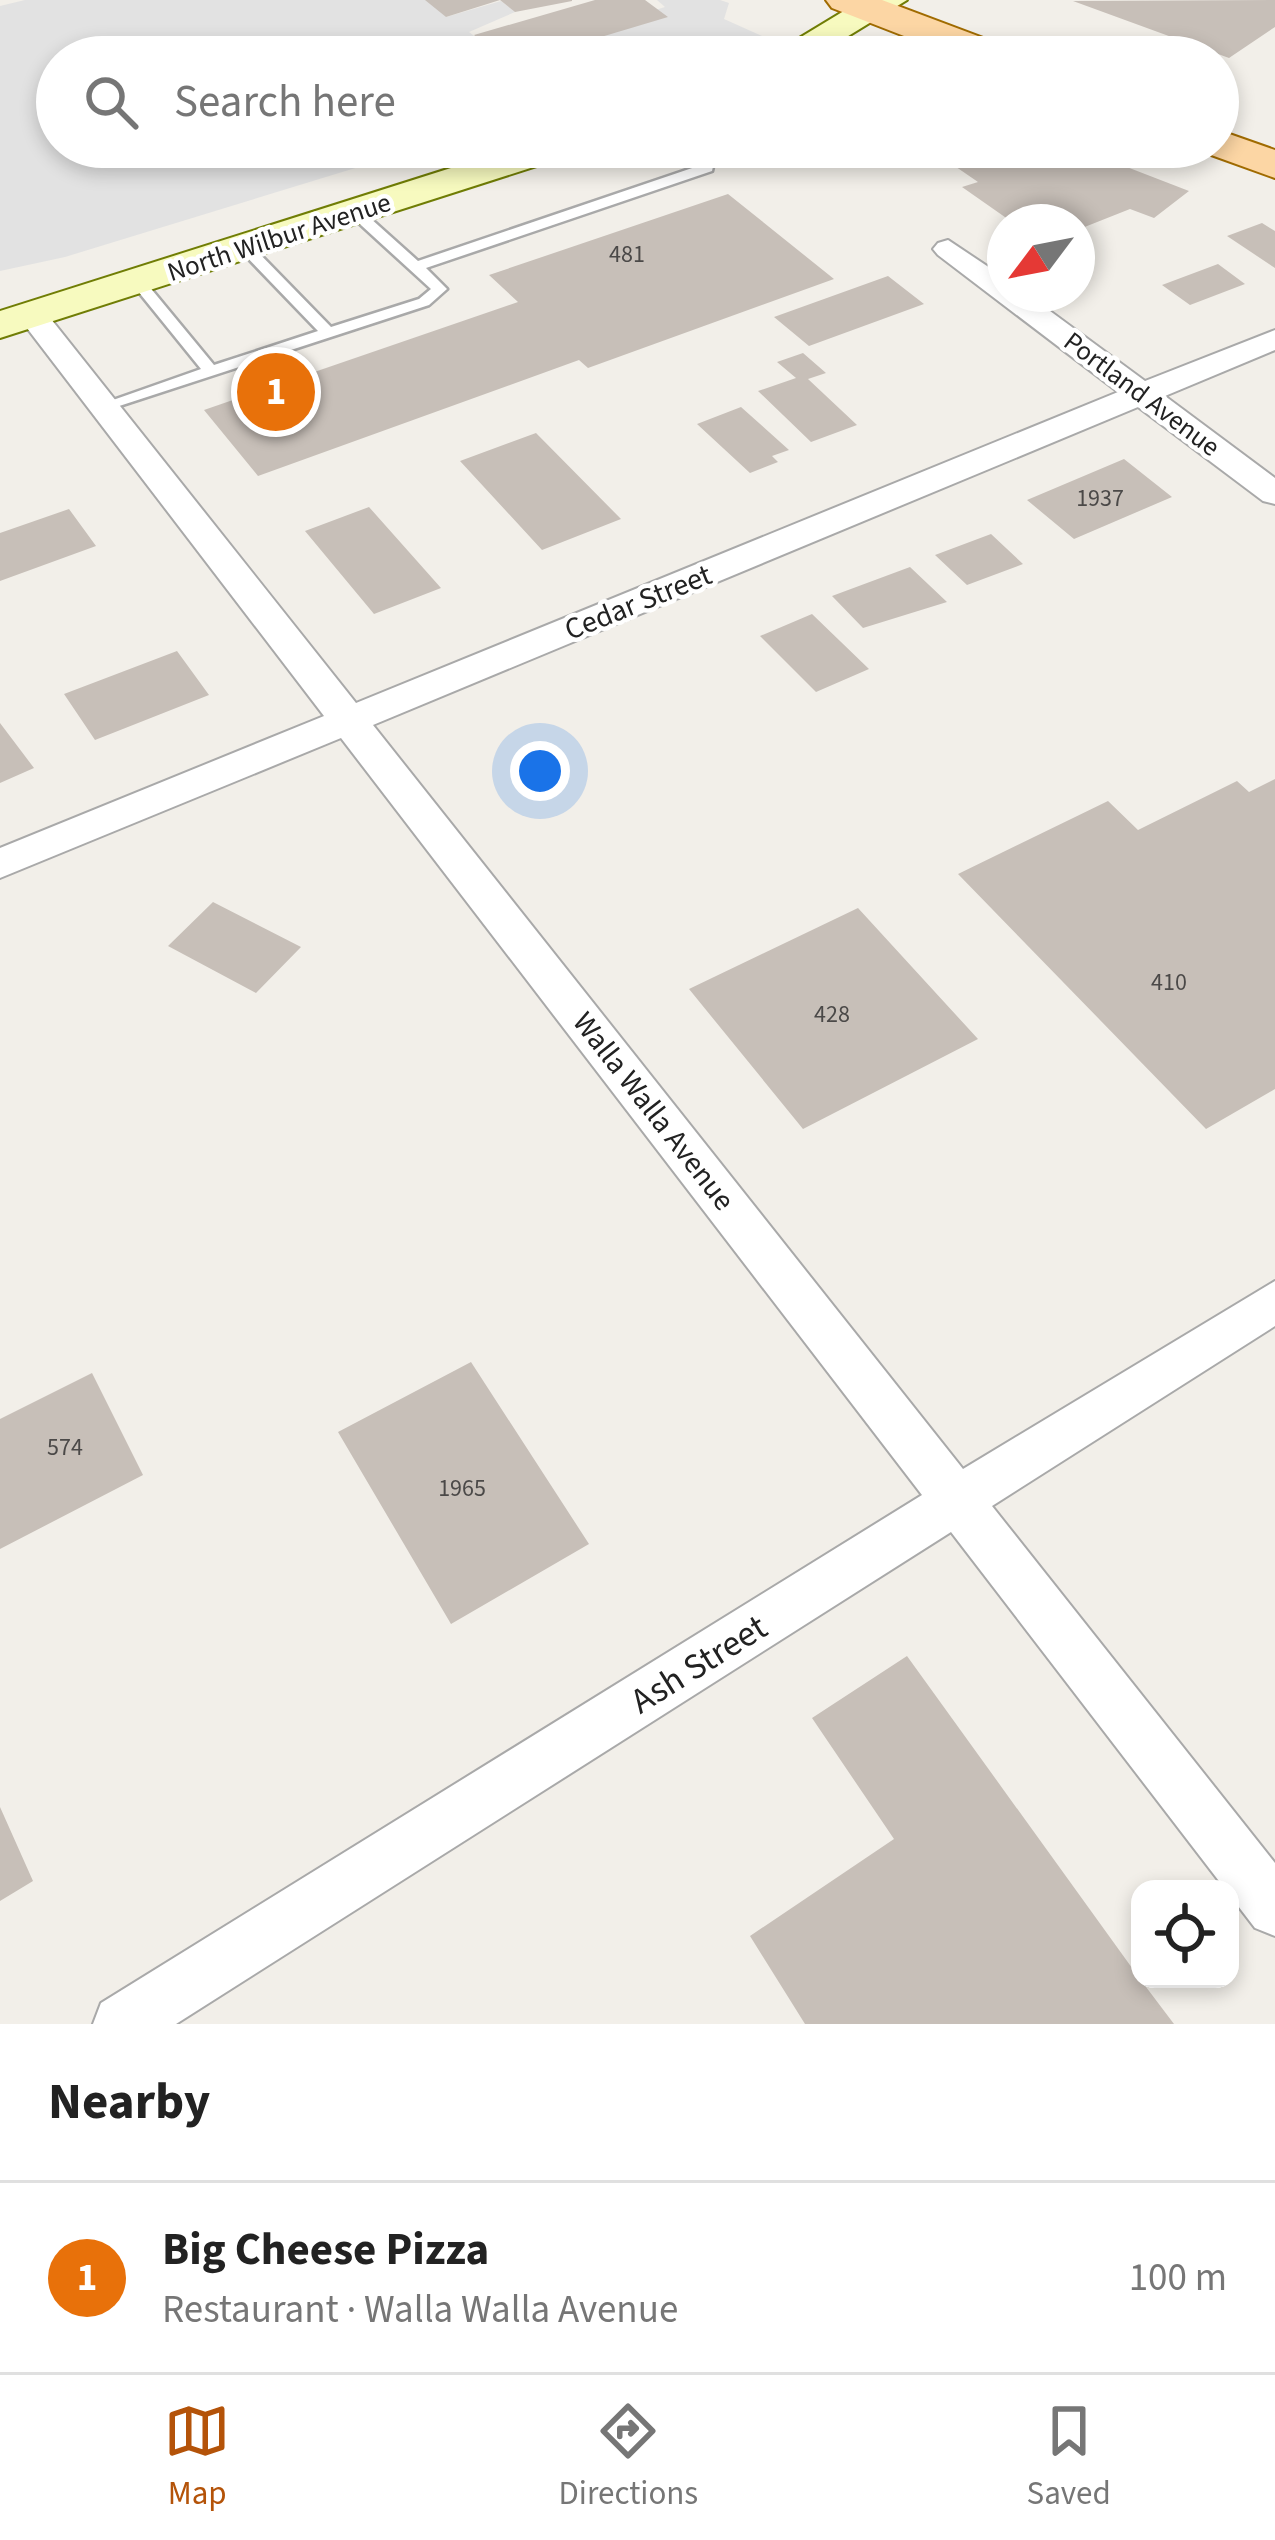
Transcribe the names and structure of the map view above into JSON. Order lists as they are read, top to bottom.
{
  "streets": {
    "main road": ["North Wilbur Avenue"],
    "street": [
      "Portland Avenue",
      "Cedar Street",
      "Walla Walla Avenue",
      "Ash Street"
    ]
  },
  "crossings": [
    ["North Wilbur Avenue", "Walla Walla Avenue"],
    ["Portland Avenue", "Cedar Street"],
    ["Cedar Street", "Walla Walla Avenue"],
    ["Walla Walla Avenue", "Ash Street"]
  ],
  "house_numbers": [
    "481",
    "1937",
    "410",
    "428",
    "574",
    "1965"
  ],
  "north": "bottom left",
  "page": {
    "search": "Search here",
    "pins": "1",
    "heading": "Nearby",
    "list": [
      {
        "mark": "1",
        "name": "Big Cheese Pizza",
        "note": "Restaurant · Walla Walla Avenue",
        "value": "100 m"
      }
    ],
    "nav": ["Map", "Directions", "Saved"]
  }
}
